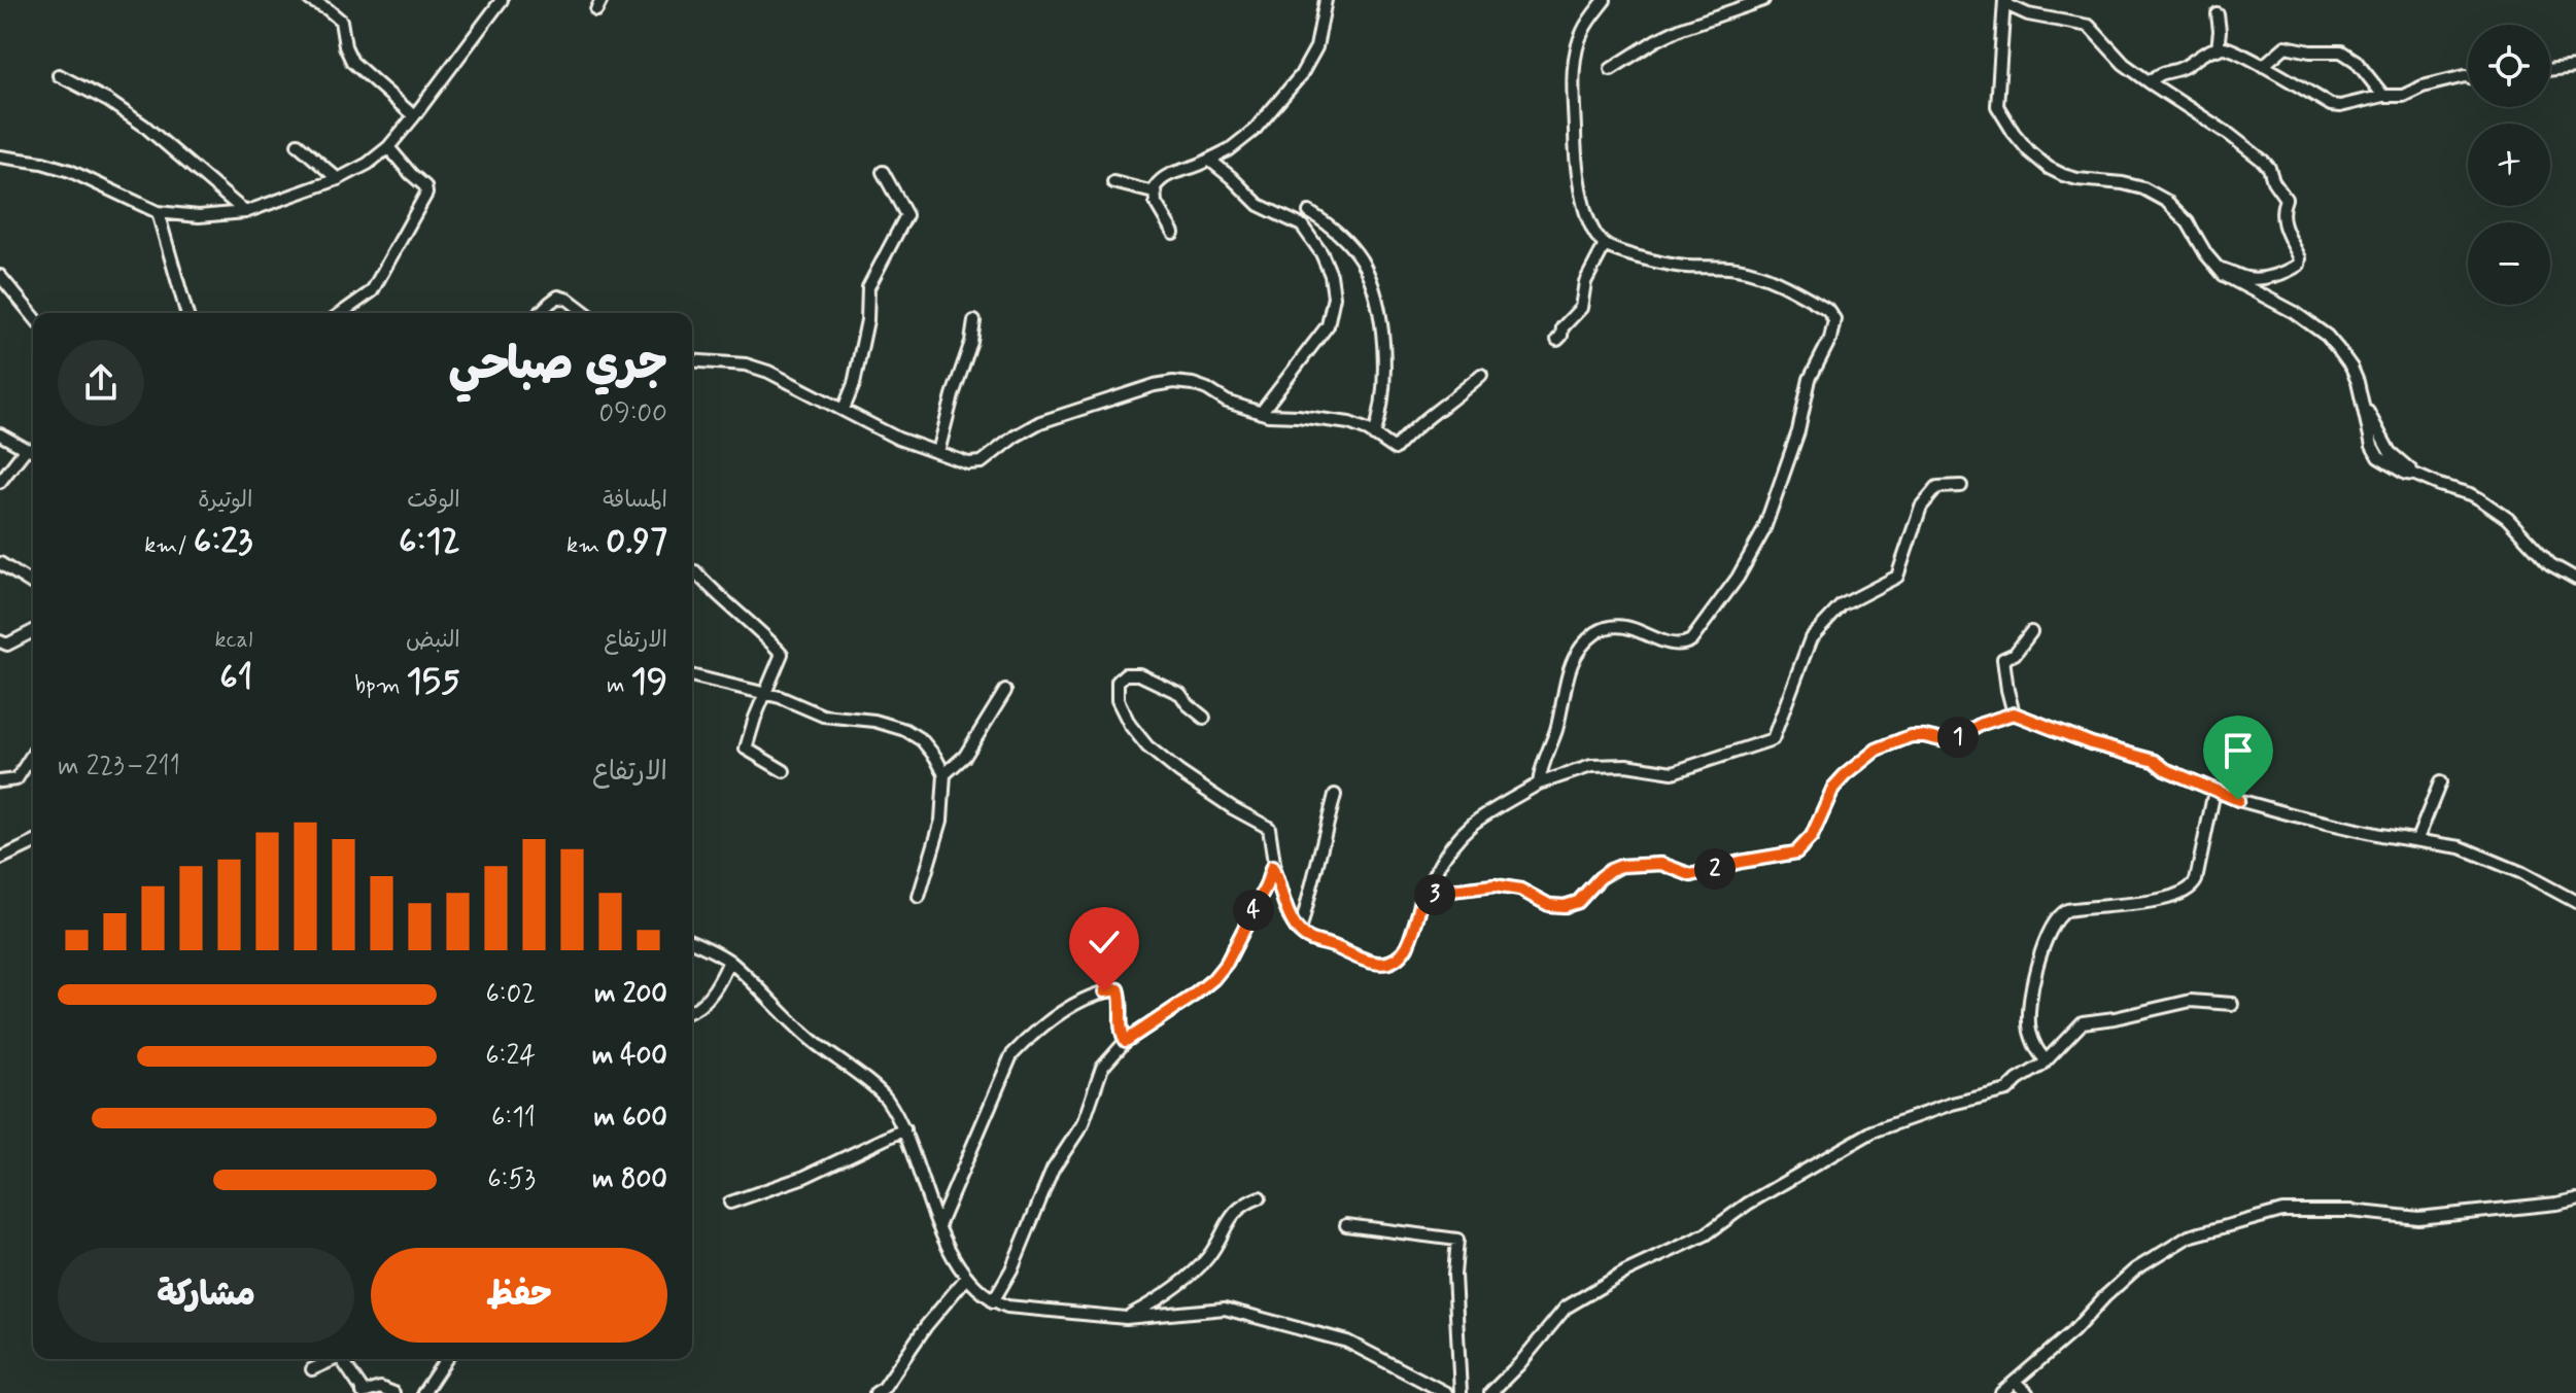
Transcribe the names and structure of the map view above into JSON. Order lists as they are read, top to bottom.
{
  "page": {
    "map_buttons": ["+", "−"],
    "heading": ["جري صباحي", "09:00"],
    "stats": [
      ["المسافة", "0.97 km"],
      ["الوقت", "6:12"],
      ["الوتيرة", "6:23 /km"],
      ["الارتفاع", "19 m"],
      ["النبض", "155 bpm"],
      ["kcal", "61"]
    ],
    "pins": [
      "1",
      "2",
      "3",
      "4"
    ],
    "chart": ["الارتفاع", "211–223 m"],
    "list": [
      {
        "name": "200 m",
        "note": "6:02"
      },
      {
        "name": "400 m",
        "note": "6:24"
      },
      {
        "name": "600 m",
        "note": "6:11"
      },
      {
        "name": "800 m",
        "note": "6:53"
      }
    ],
    "buttons": ["حفظ", "مشاركة"]
  }
}
